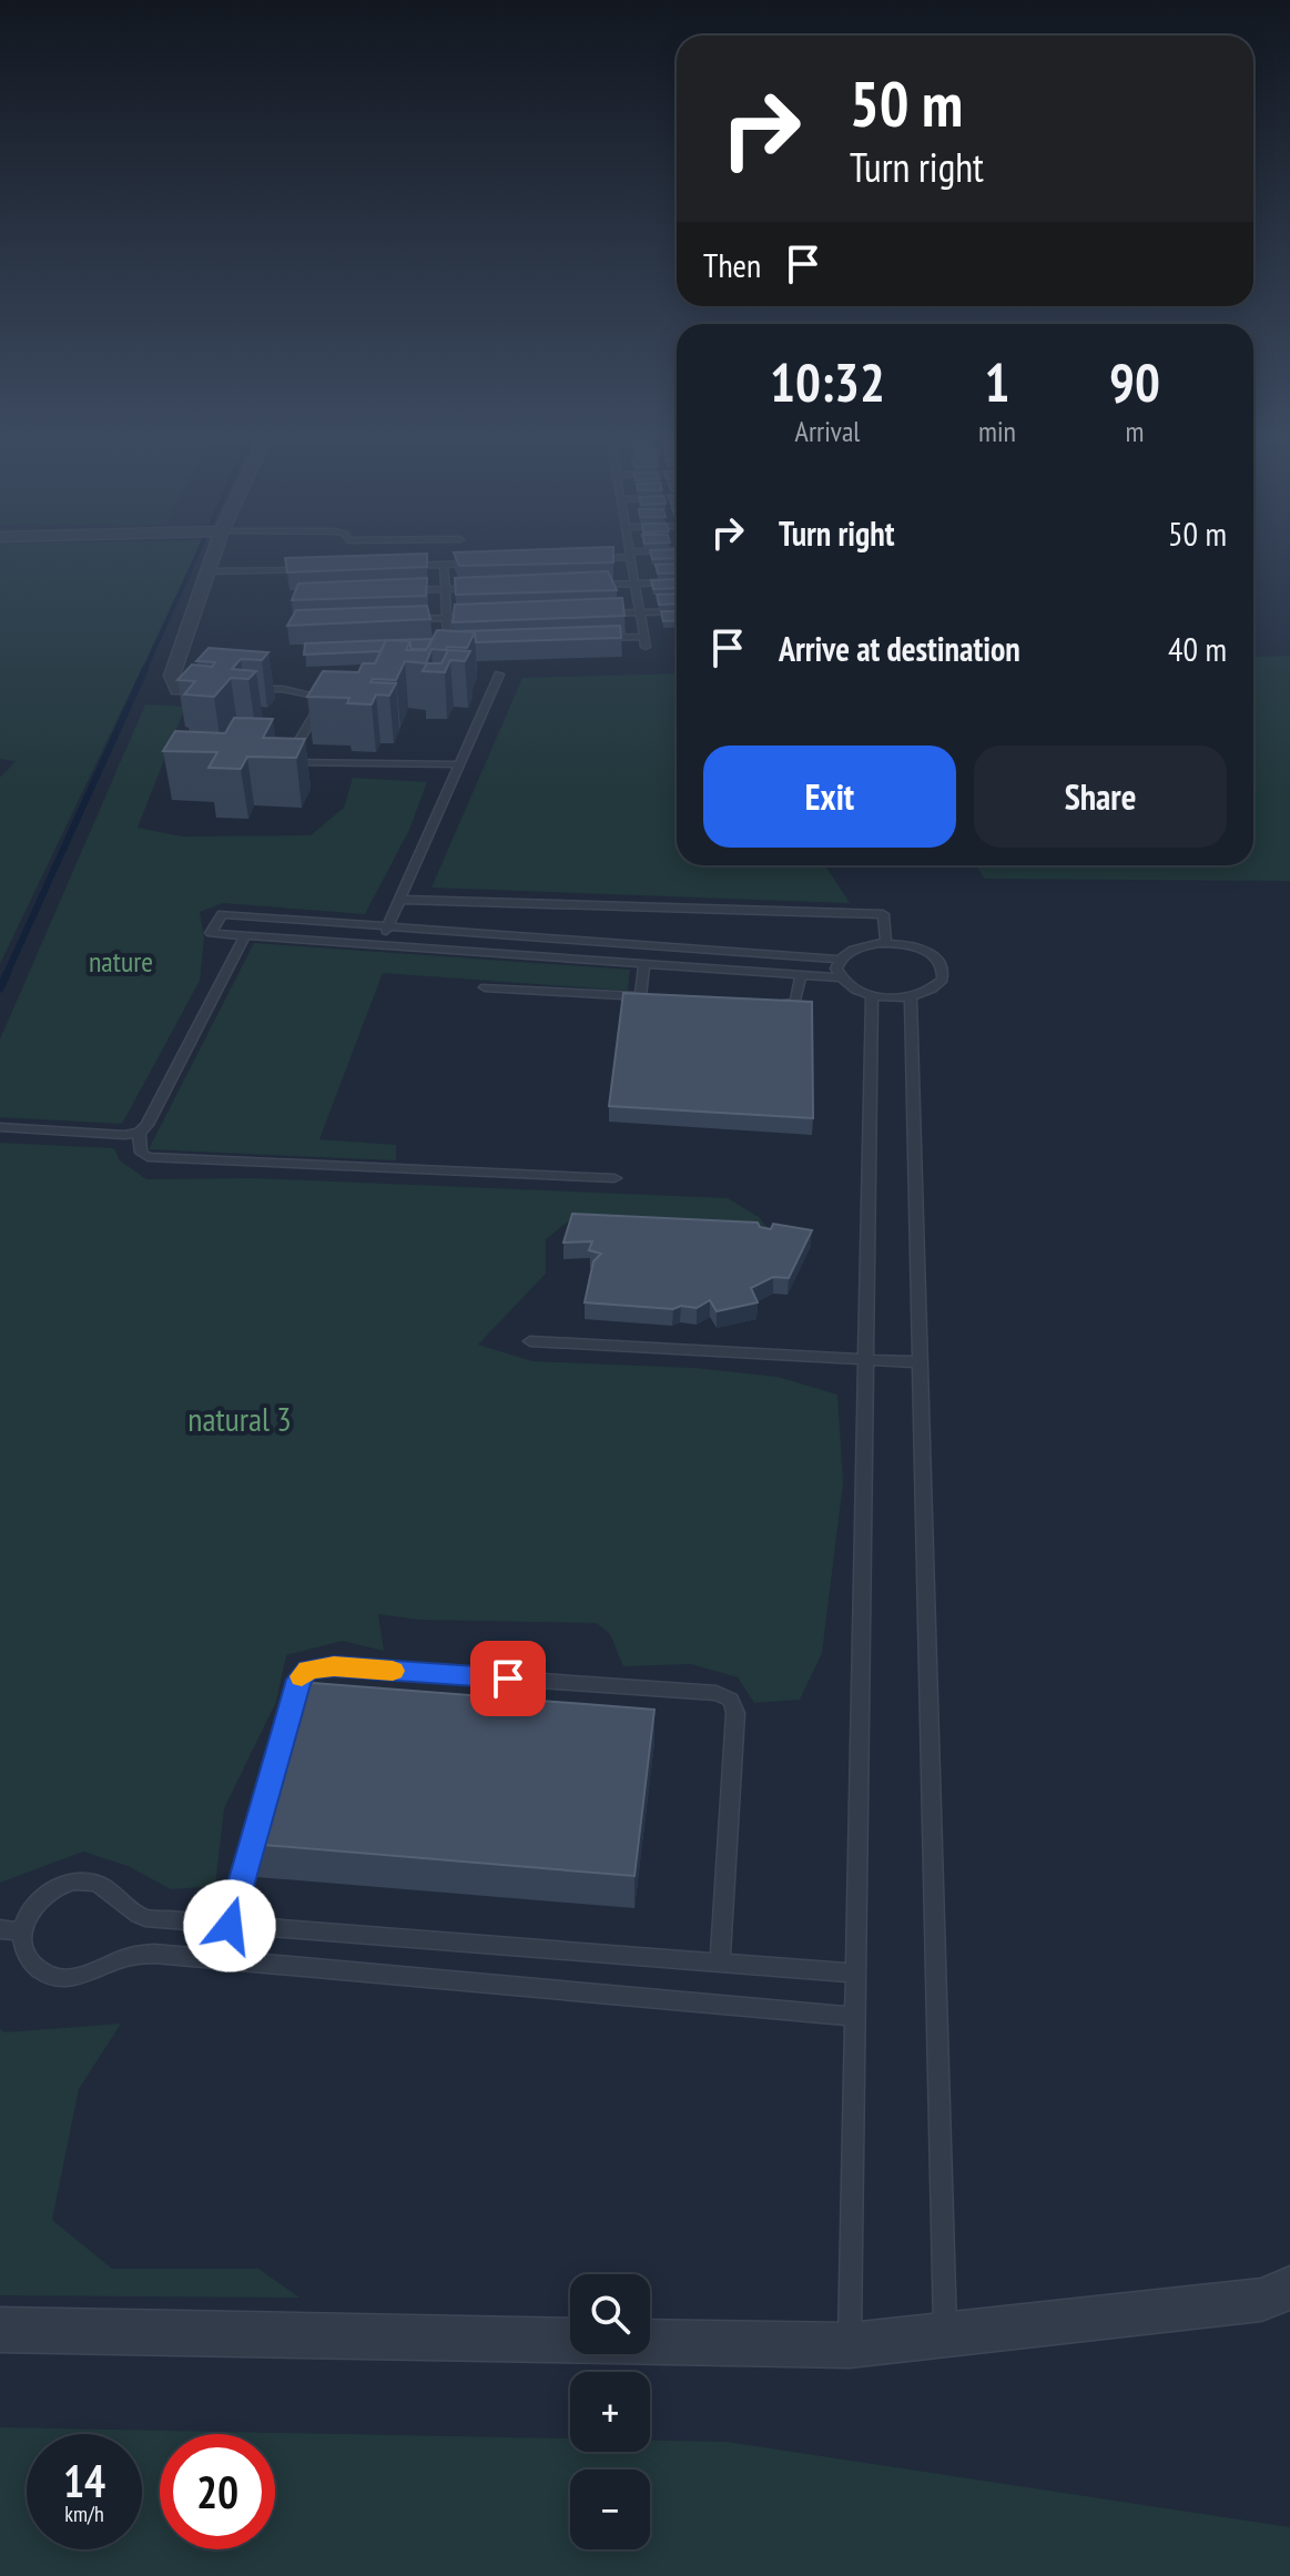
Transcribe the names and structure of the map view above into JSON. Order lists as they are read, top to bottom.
{
  "parks": ["nature", "natural 3"],
  "page": {
    "turn": ["50 m", "Turn right"],
    "then": "Then",
    "eta": [
      "10:32",
      "Arrival",
      "1",
      "min",
      "90",
      "m"
    ],
    "list": [
      {
        "name": "Turn right",
        "value": "50 m"
      },
      {
        "name": "Arrive at destination",
        "value": "40 m"
      }
    ],
    "buttons": ["Exit", "Share"],
    "map_buttons": ["+", "−"],
    "speed": "14 km/h",
    "limit": "20"
  }
}
